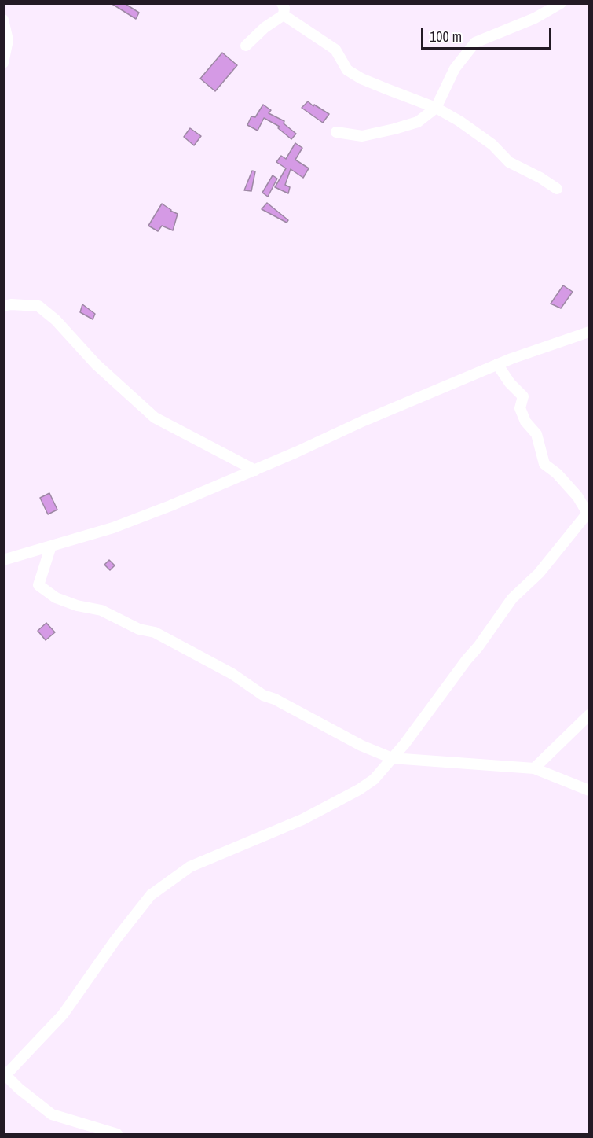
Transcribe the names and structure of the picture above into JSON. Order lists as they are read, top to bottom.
{
  "scale_bar": "100 m"
}
